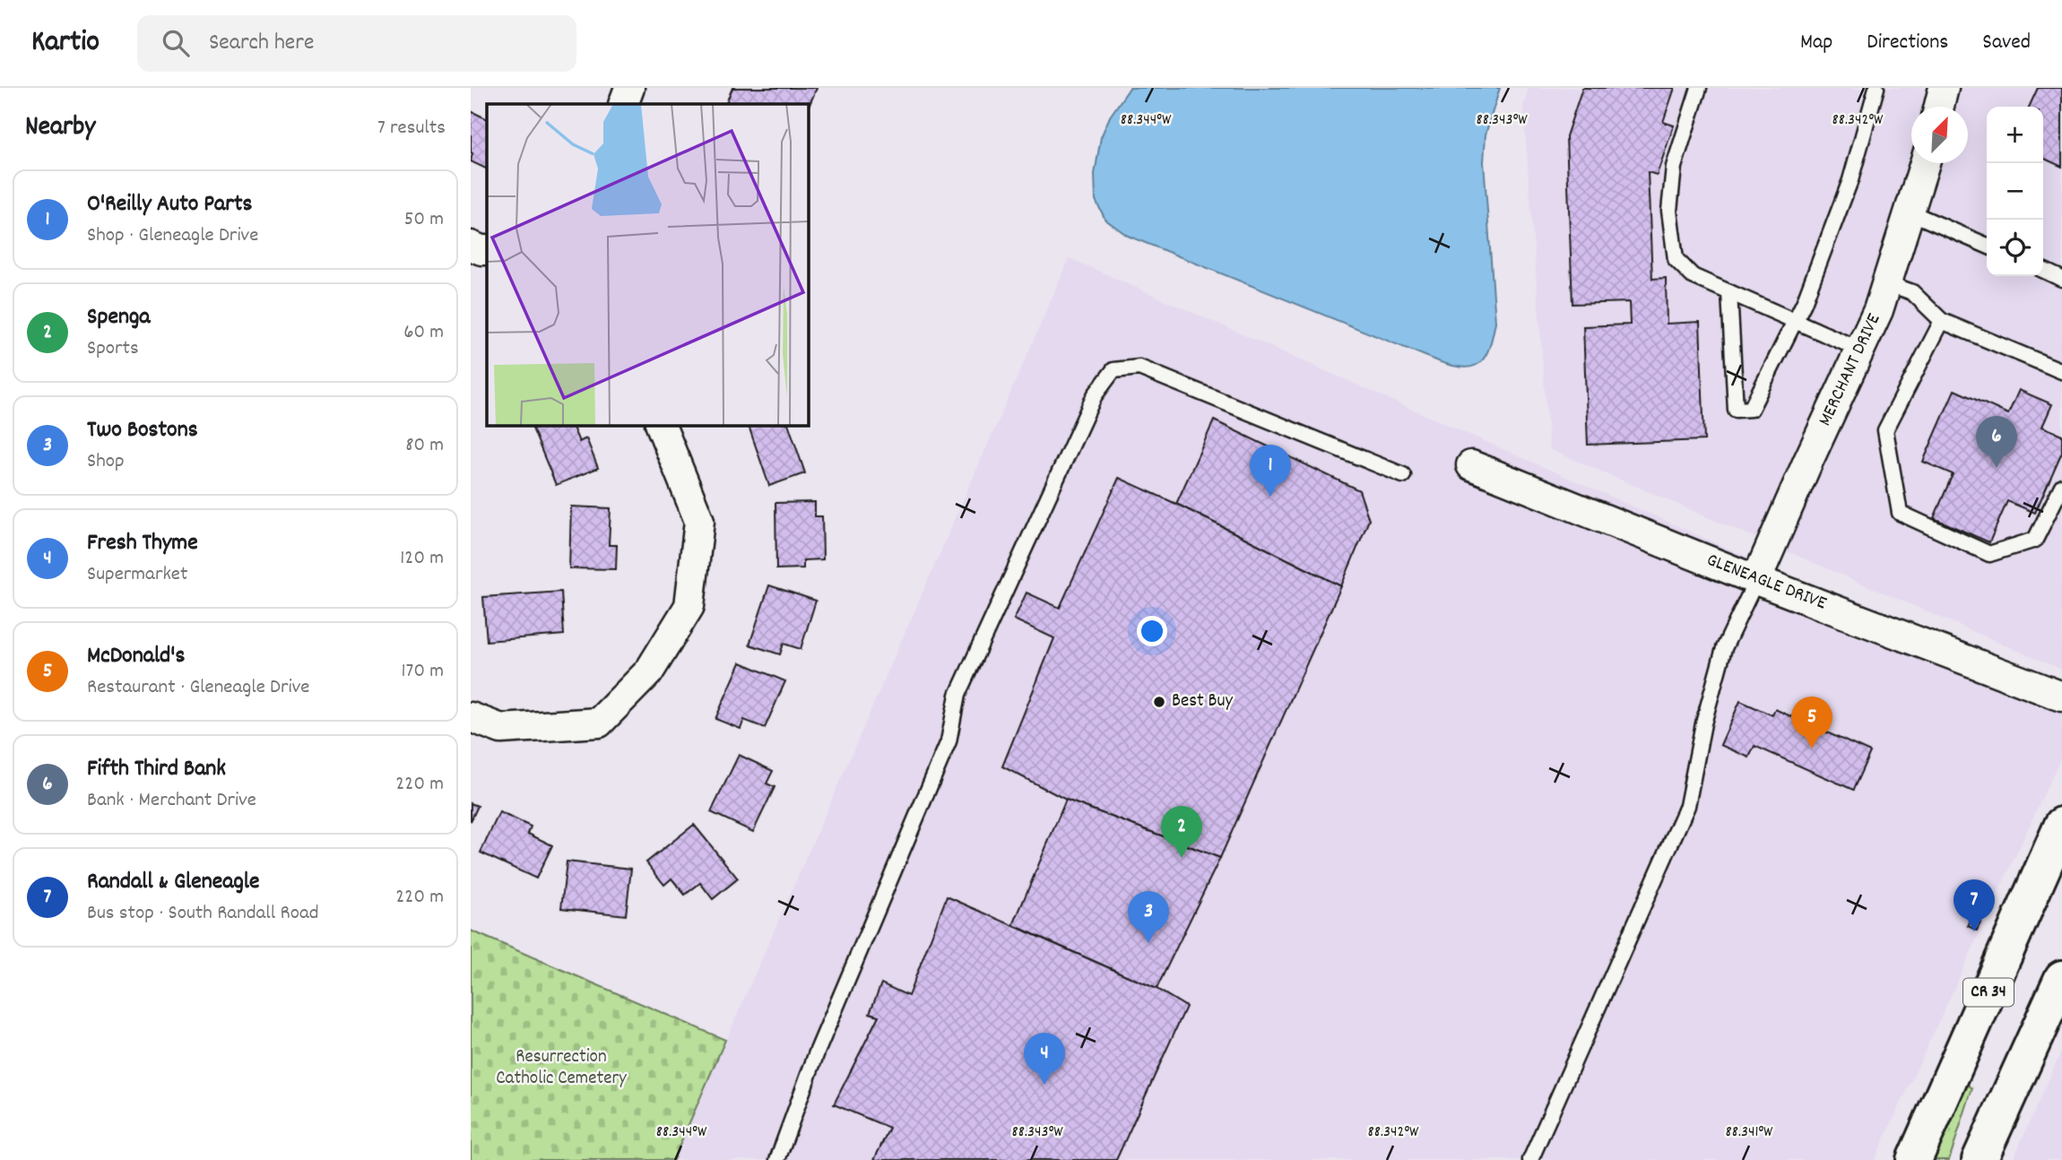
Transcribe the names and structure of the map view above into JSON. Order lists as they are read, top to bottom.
{
  "streets": {
    "main road": ["CR 34"],
    "street": ["MERCHANT DRIVE", "GLENEAGLE DRIVE"]
  },
  "crossings": [
    ["MERCHANT DRIVE", "GLENEAGLE DRIVE"]
  ],
  "parks": ["Resurrection Catholic Cemetery"],
  "places": ["Best Buy"],
  "north": "top right",
  "page": {
    "header": "Kartio",
    "search": "Search here",
    "nav": ["Map", "Directions", "Saved"],
    "heading": ["Nearby", "7 results"],
    "map_buttons": ["+", "−"],
    "list": [
      {
        "mark": "1",
        "name": "O'Reilly Auto Parts",
        "note": "Shop · Gleneagle Drive",
        "value": "50 m"
      },
      {
        "mark": "2",
        "name": "Spenga",
        "note": "Sports",
        "value": "60 m"
      },
      {
        "mark": "3",
        "name": "Two Bostons",
        "note": "Shop",
        "value": "80 m"
      },
      {
        "mark": "4",
        "name": "Fresh Thyme",
        "note": "Supermarket",
        "value": "120 m"
      },
      {
        "mark": "5",
        "name": "McDonald's",
        "note": "Restaurant · Gleneagle Drive",
        "value": "170 m"
      },
      {
        "mark": "6",
        "name": "Fifth Third Bank",
        "note": "Bank · Merchant Drive",
        "value": "220 m"
      },
      {
        "mark": "7",
        "name": "Randall & Gleneagle",
        "note": "Bus stop · South Randall Road",
        "value": "220 m"
      }
    ],
    "pins": [
      "6",
      "1",
      "5",
      "2",
      "7",
      "3",
      "4"
    ]
  },
  "coordinates": [
    "88.344°W",
    "88.343°W",
    "88.342°W",
    "88.341°W"
  ]
}
